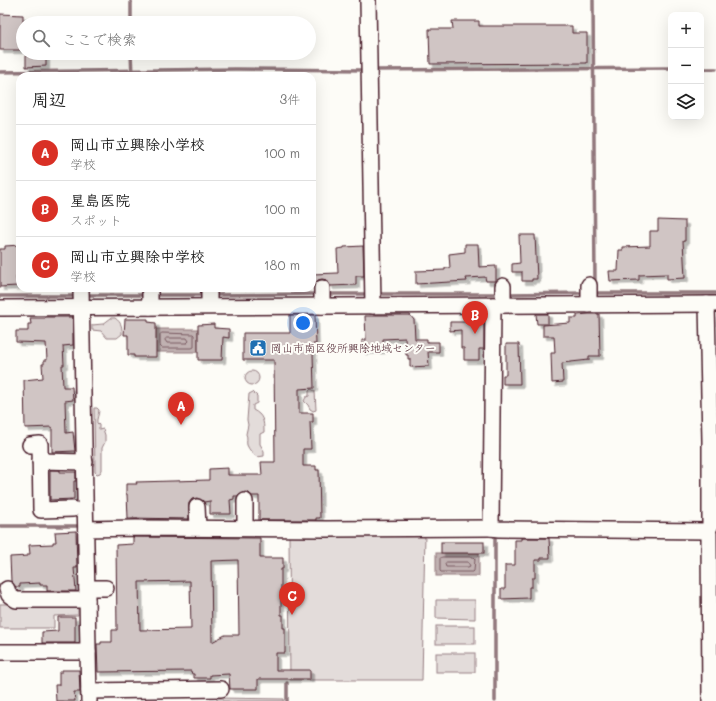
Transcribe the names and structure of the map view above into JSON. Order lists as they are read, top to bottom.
{
  "places": {
    "public building": ["岡山市南区役所興除地域センター"]
  },
  "page": {
    "map_buttons": ["+", "−"],
    "search": "ここで検索",
    "heading": ["周辺", "3件"],
    "list": [
      {
        "mark": "A",
        "name": "岡山市立興除小学校",
        "note": "学校",
        "value": "100 m"
      },
      {
        "mark": "B",
        "name": "星島医院",
        "note": "スポット",
        "value": "100 m"
      },
      {
        "mark": "C",
        "name": "岡山市立興除中学校",
        "note": "学校",
        "value": "180 m"
      }
    ],
    "pins": ["B", "A", "C"]
  }
}
